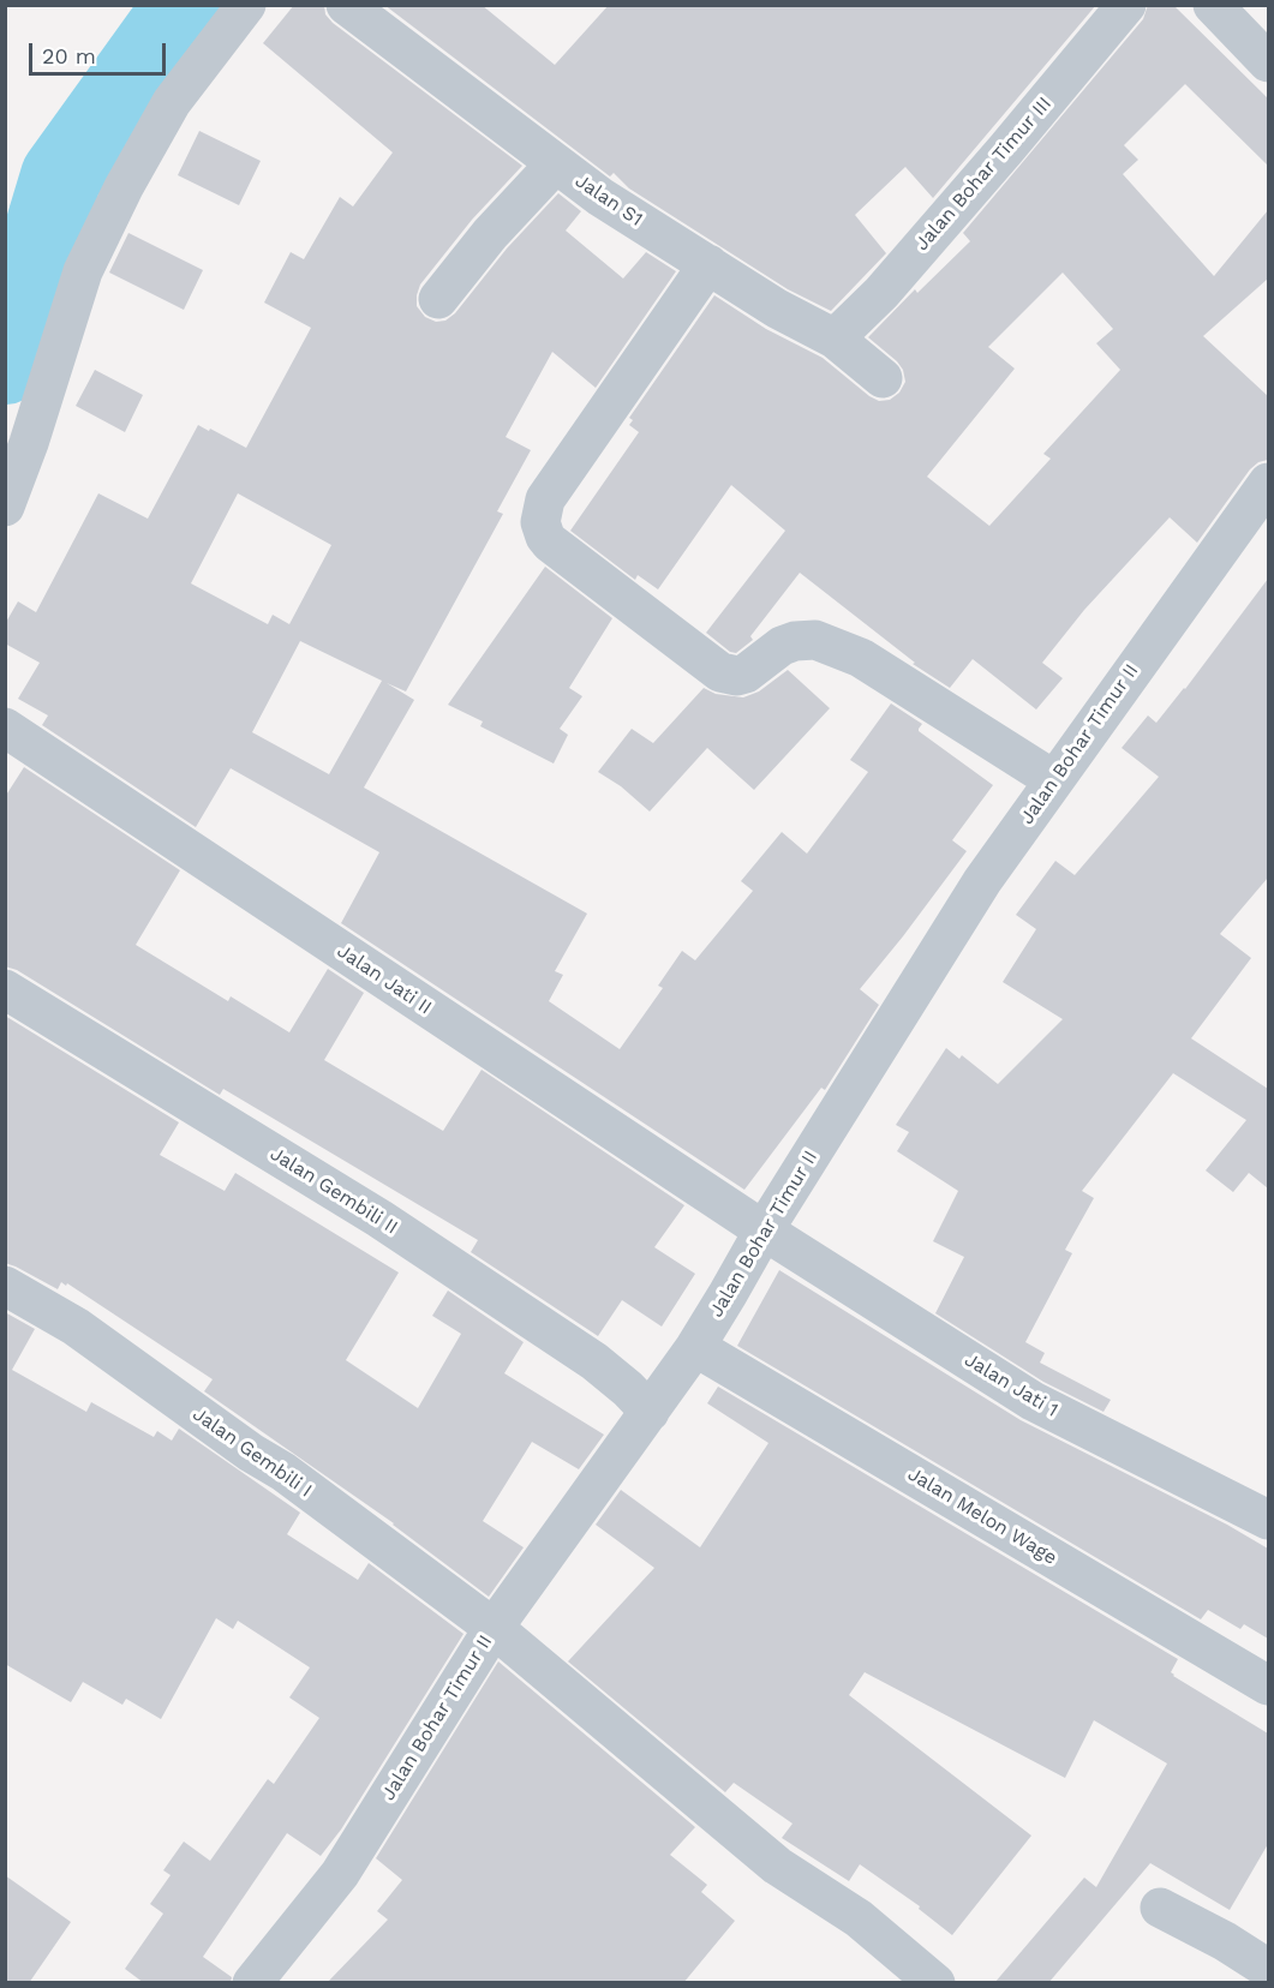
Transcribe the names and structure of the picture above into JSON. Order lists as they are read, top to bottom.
{
  "streets": {
    "street": [
      "Jalan Bohar Timur III",
      "Jalan S1",
      "Jalan Bohar Timur II",
      "Jalan Jati II",
      "Jalan Gembili II",
      "Jalan Jati 1",
      "Jalan Gembili I",
      "Jalan Melon Wage"
    ]
  },
  "crossings": [
    ["Jalan Bohar Timur III", "Jalan S1"],
    ["Jalan Bohar Timur II", "Jalan Jati II"],
    ["Jalan Bohar Timur II", "Jalan Gembili II"],
    ["Jalan Bohar Timur II", "Jalan Jati 1"],
    ["Jalan Bohar Timur II", "Jalan Gembili I"],
    ["Jalan Bohar Timur II", "Jalan Melon Wage"],
    ["Jalan Jati II", "Jalan Jati 1"]
  ],
  "scale_bar": "20 m"
}
